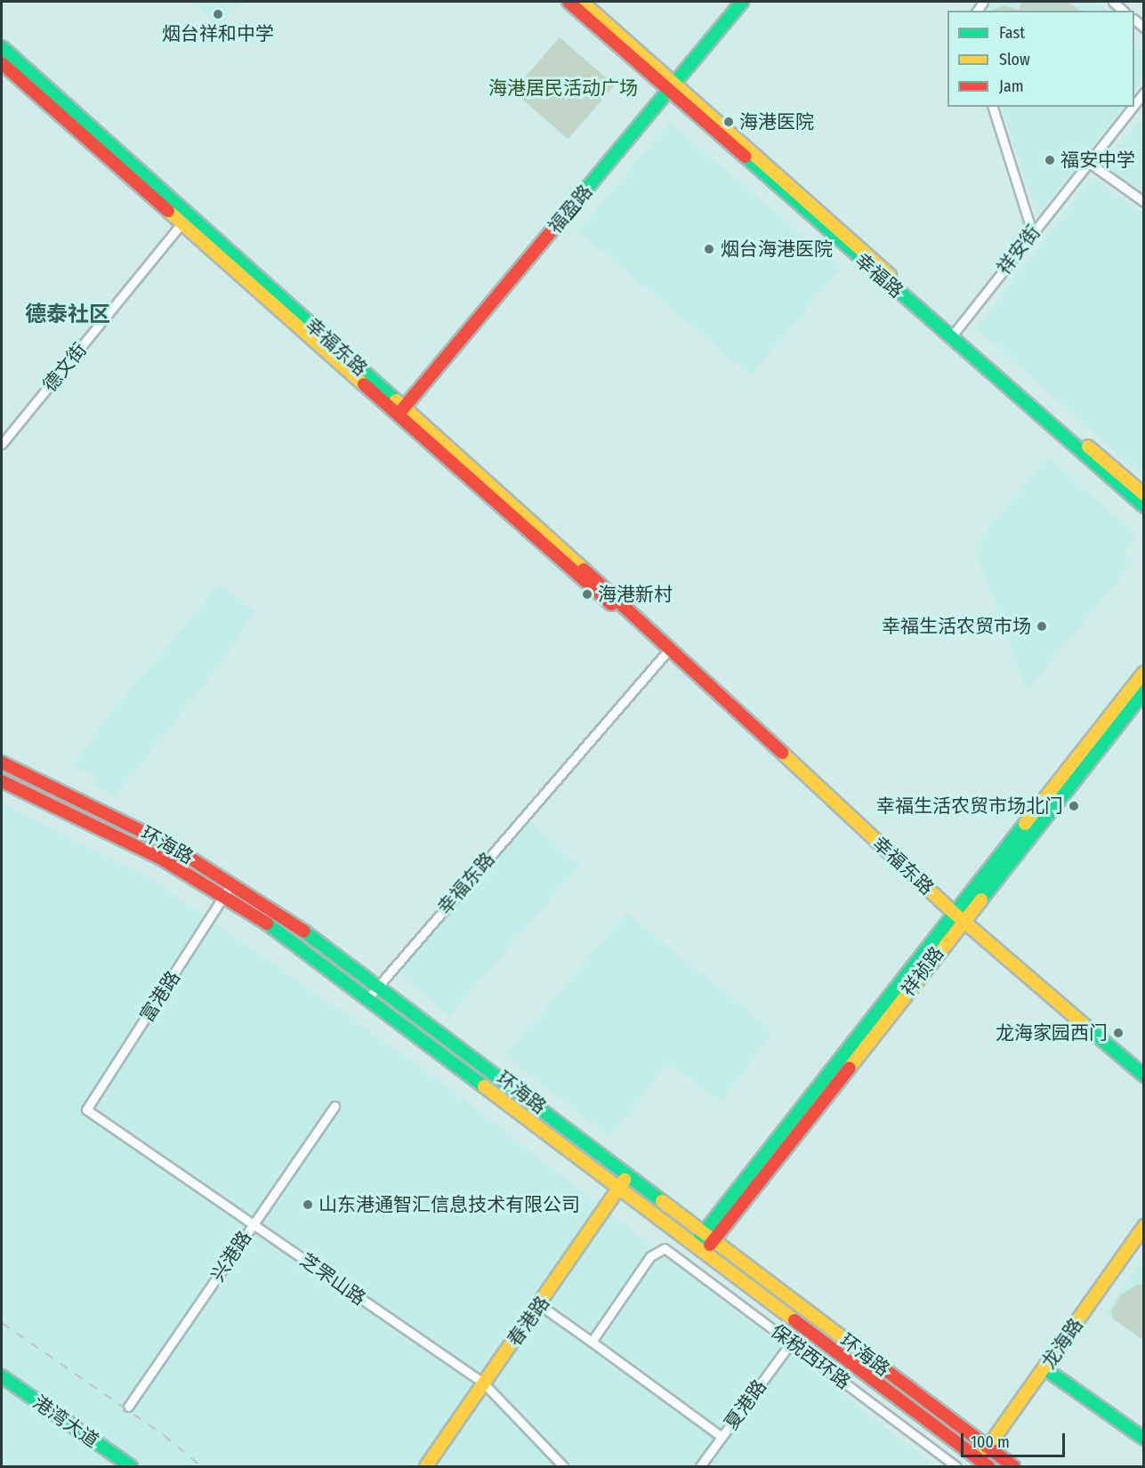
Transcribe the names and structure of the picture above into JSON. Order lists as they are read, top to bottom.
{
  "streets": {
    "street": [
      "福盈路",
      "祥安街",
      "幸福路",
      "幸福东路",
      "德文街",
      "环海路",
      "祥祯路",
      "富港路",
      "兴港路",
      "芝罘山路",
      "春港路",
      "龙海路",
      "保税西环路",
      "夏港路",
      "港湾大道"
    ]
  },
  "crossings": [
    ["福盈路", "幸福路"],
    ["福盈路", "幸福东路"],
    ["祥安街", "幸福路"],
    ["幸福东路", "德文街"],
    ["幸福东路", "环海路"],
    ["幸福东路", "祥祯路"],
    ["环海路", "祥祯路"],
    ["环海路", "富港路"],
    ["环海路", "春港路"],
    ["环海路", "龙海路"],
    ["富港路", "芝罘山路"],
    ["兴港路", "芝罘山路"],
    ["芝罘山路", "春港路"],
    ["保税西环路", "夏港路"]
  ],
  "districts": ["德泰社区"],
  "parks": ["海港居民活动广场"],
  "places": [
    "烟台祥和中学",
    "海港医院",
    "福安中学",
    "烟台海港医院",
    "海港新村",
    "幸福生活农贸市场",
    "幸福生活农贸市场北门",
    "龙海家园西门",
    "山东港通智汇信息技术有限公司"
  ],
  "legend": ["Fast", "Slow", "Jam"],
  "scale_bar": "100 m"
}
